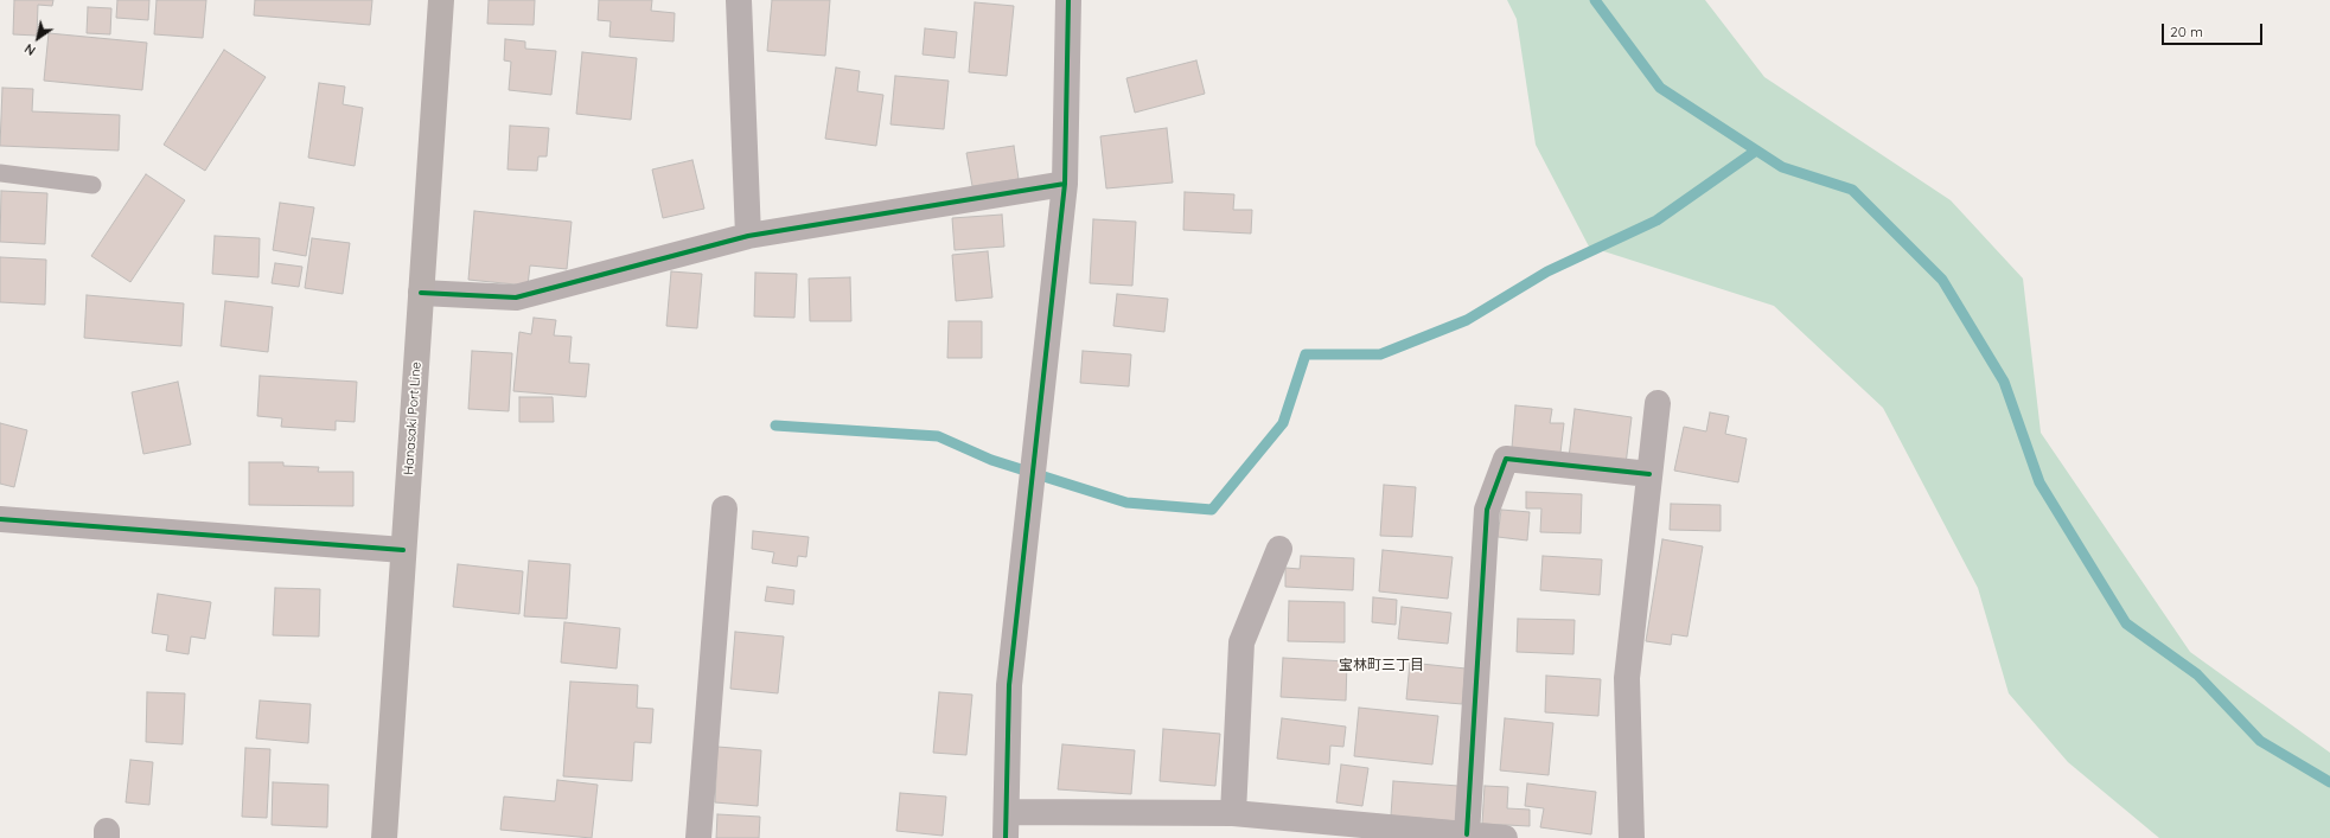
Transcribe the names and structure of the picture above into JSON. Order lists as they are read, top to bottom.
{
  "streets": {
    "main road": ["Hanasaki Port Line"]
  },
  "districts": ["宝林町三丁目"],
  "scale_bar": "20 m",
  "north": "bottom left"
}
